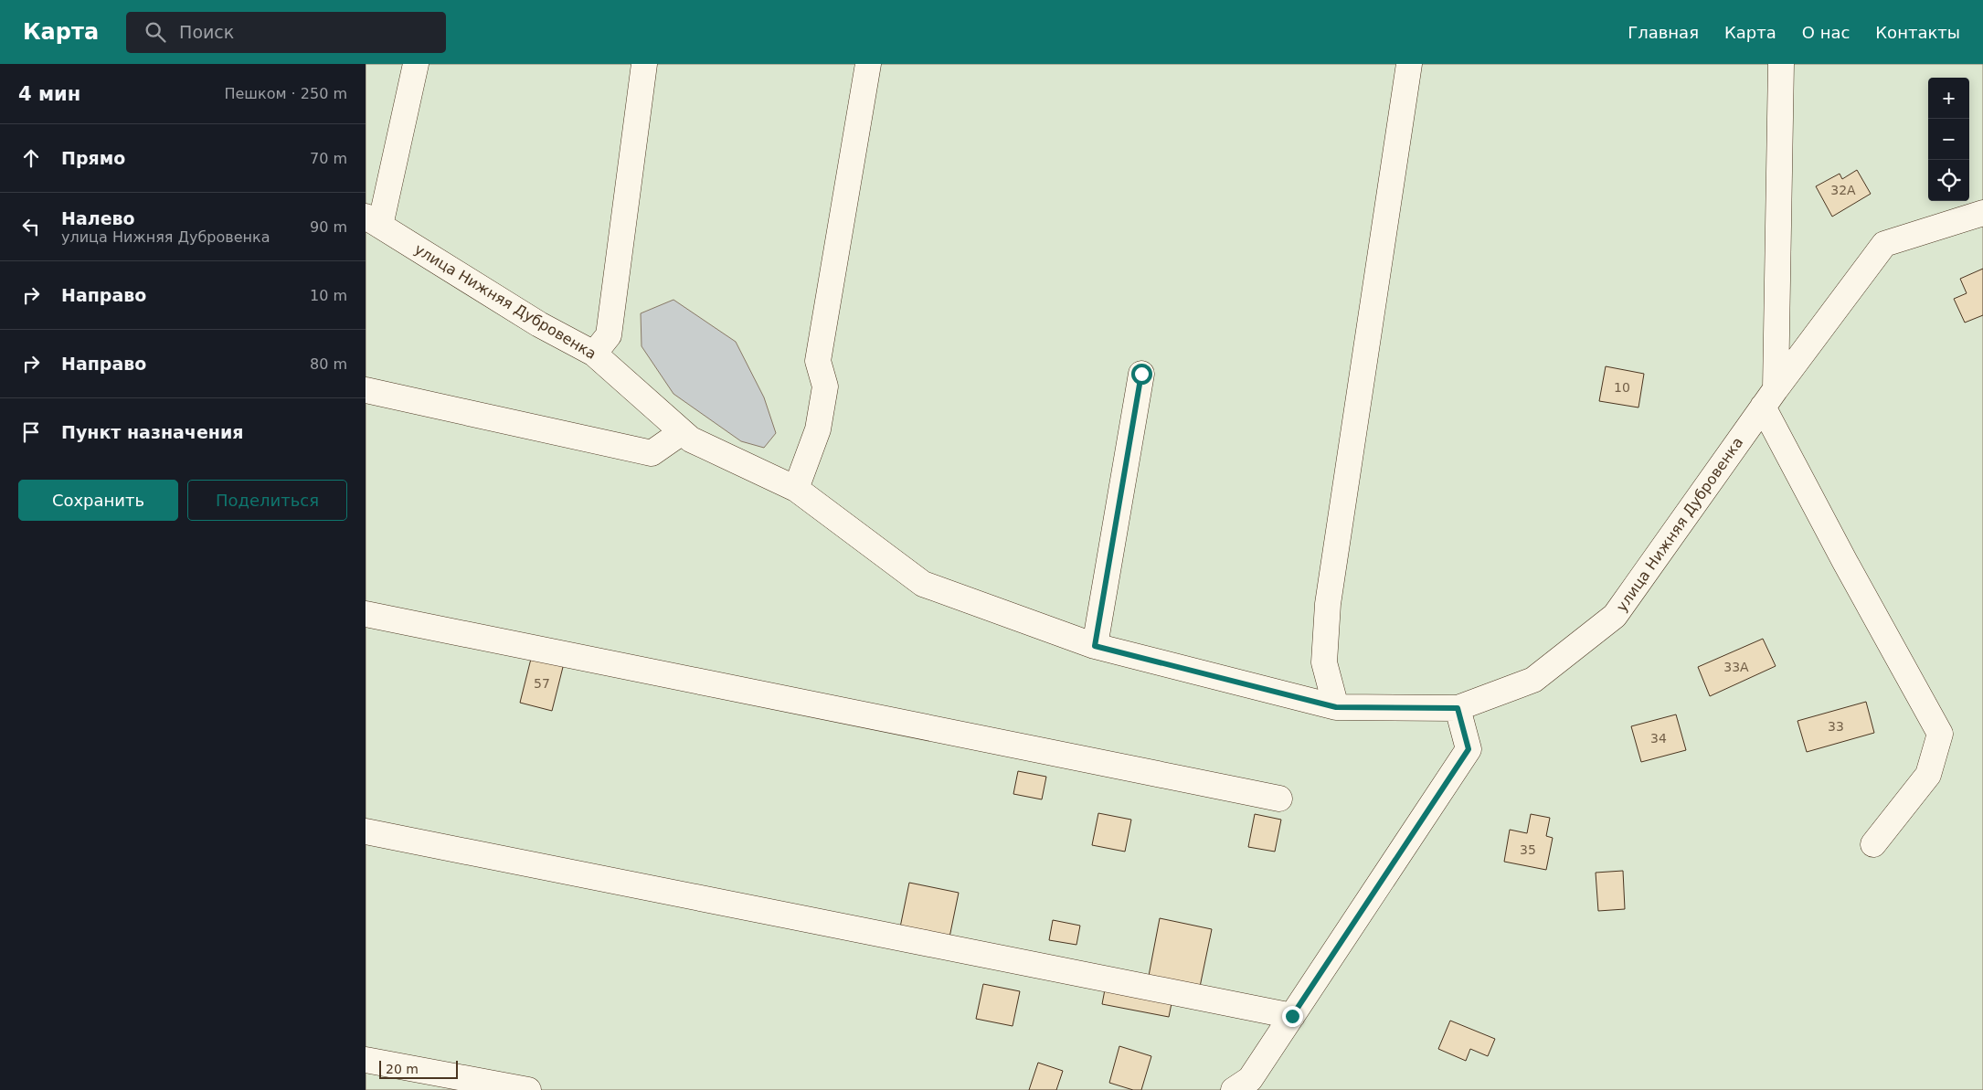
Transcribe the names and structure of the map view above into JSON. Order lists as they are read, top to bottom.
{
  "streets": {
    "lane": ["улица Нижняя Дубровенка"]
  },
  "house_numbers": [
    "32А",
    "10",
    "33А",
    "57",
    "33",
    "34",
    "35"
  ],
  "scale_bar": "20 m",
  "page": {
    "header": "Карта",
    "search": "Поиск",
    "nav": [
      "Главная",
      "Карта",
      "О нас",
      "Контакты"
    ],
    "heading": ["4 мин", "Пешком · 250 m"],
    "map_buttons": ["+", "−"],
    "list": [
      ["Прямо", "70 m"],
      ["Налево", "улица Нижняя Дубровенка", "90 m"],
      ["Направо", "10 m"],
      ["Направо", "80 m"],
      "Пункт назначения"
    ],
    "buttons": ["Сохранить", "Поделиться"],
    "scale": "20 m"
  }
}
